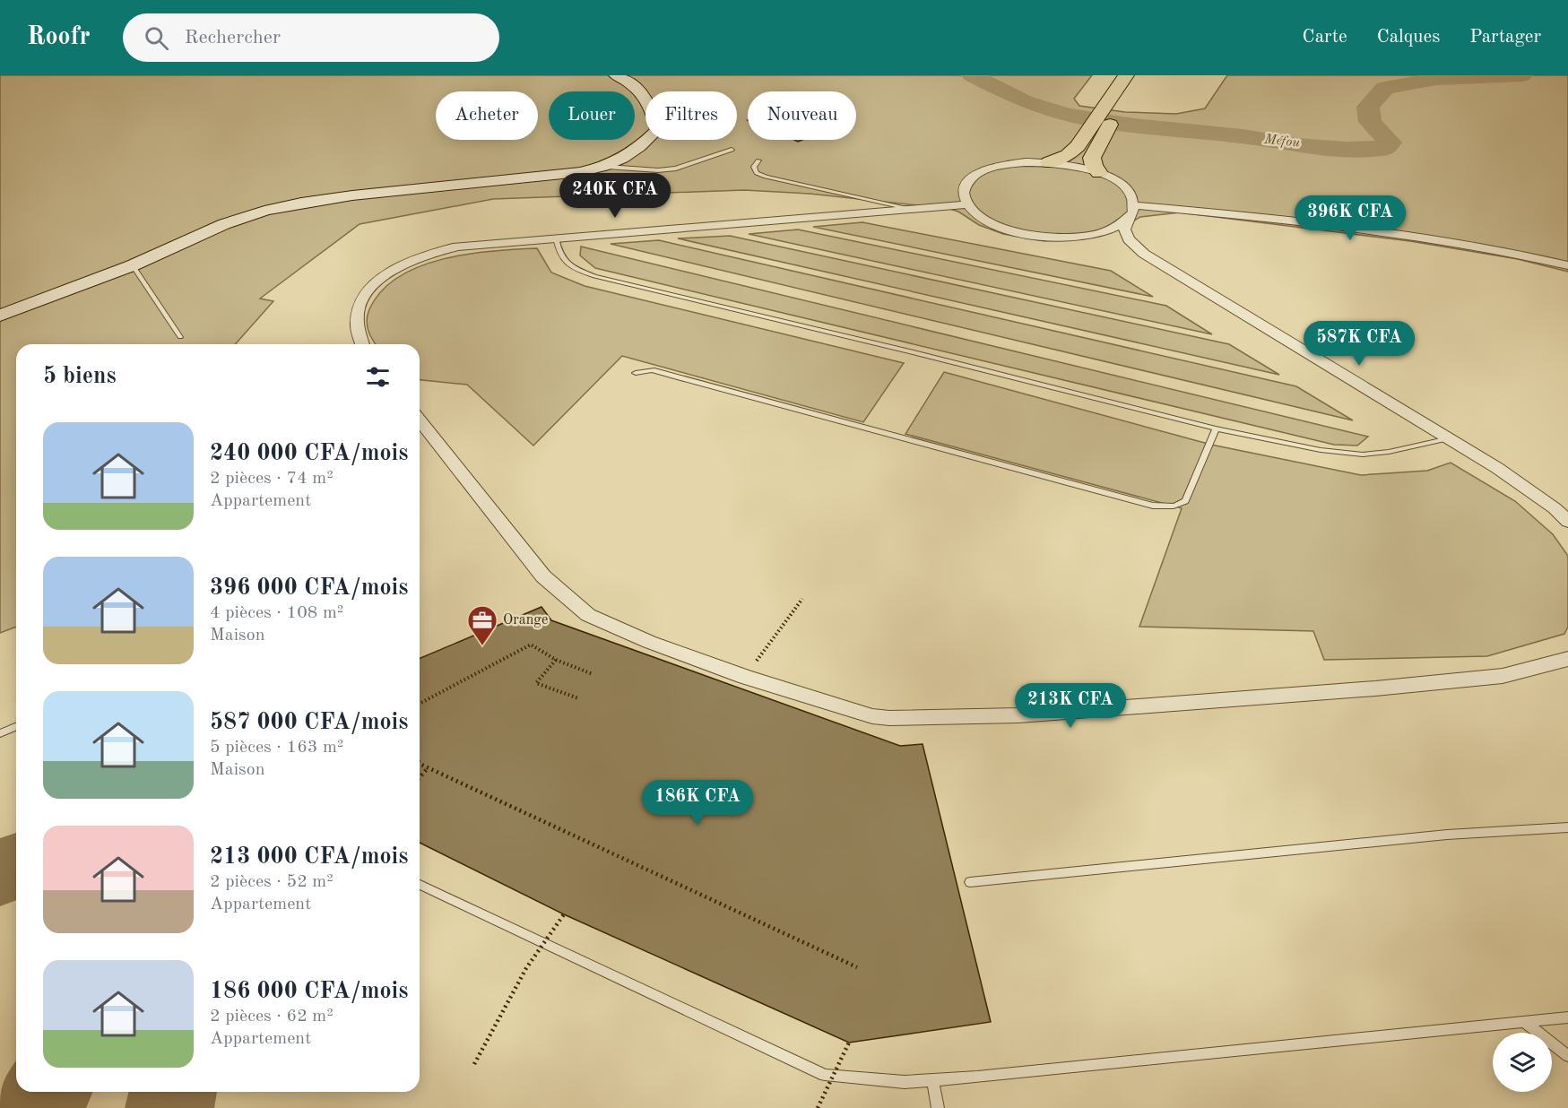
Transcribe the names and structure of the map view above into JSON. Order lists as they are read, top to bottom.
{
  "water": ["Méfou"],
  "places": {
    "office": ["Orange"]
  },
  "page": {
    "header": "Roofr",
    "search": "Rechercher",
    "nav": ["Carte", "Calques", "Partager"],
    "chip": [
      "Acheter",
      "Louer",
      "Filtres",
      "Nouveau"
    ],
    "price": [
      "240K CFA",
      "396K CFA",
      "587K CFA",
      "213K CFA",
      "186K CFA"
    ],
    "heading": "5 biens",
    "list": [
      {
        "name": "240 000 CFA/mois",
        "note": "2 pièces · 74 m² · Appartement"
      },
      {
        "name": "396 000 CFA/mois",
        "note": "4 pièces · 108 m² · Maison"
      },
      {
        "name": "587 000 CFA/mois",
        "note": "5 pièces · 163 m² · Maison"
      },
      {
        "name": "213 000 CFA/mois",
        "note": "2 pièces · 52 m² · Appartement"
      },
      {
        "name": "186 000 CFA/mois",
        "note": "2 pièces · 62 m² · Appartement"
      }
    ]
  }
}
